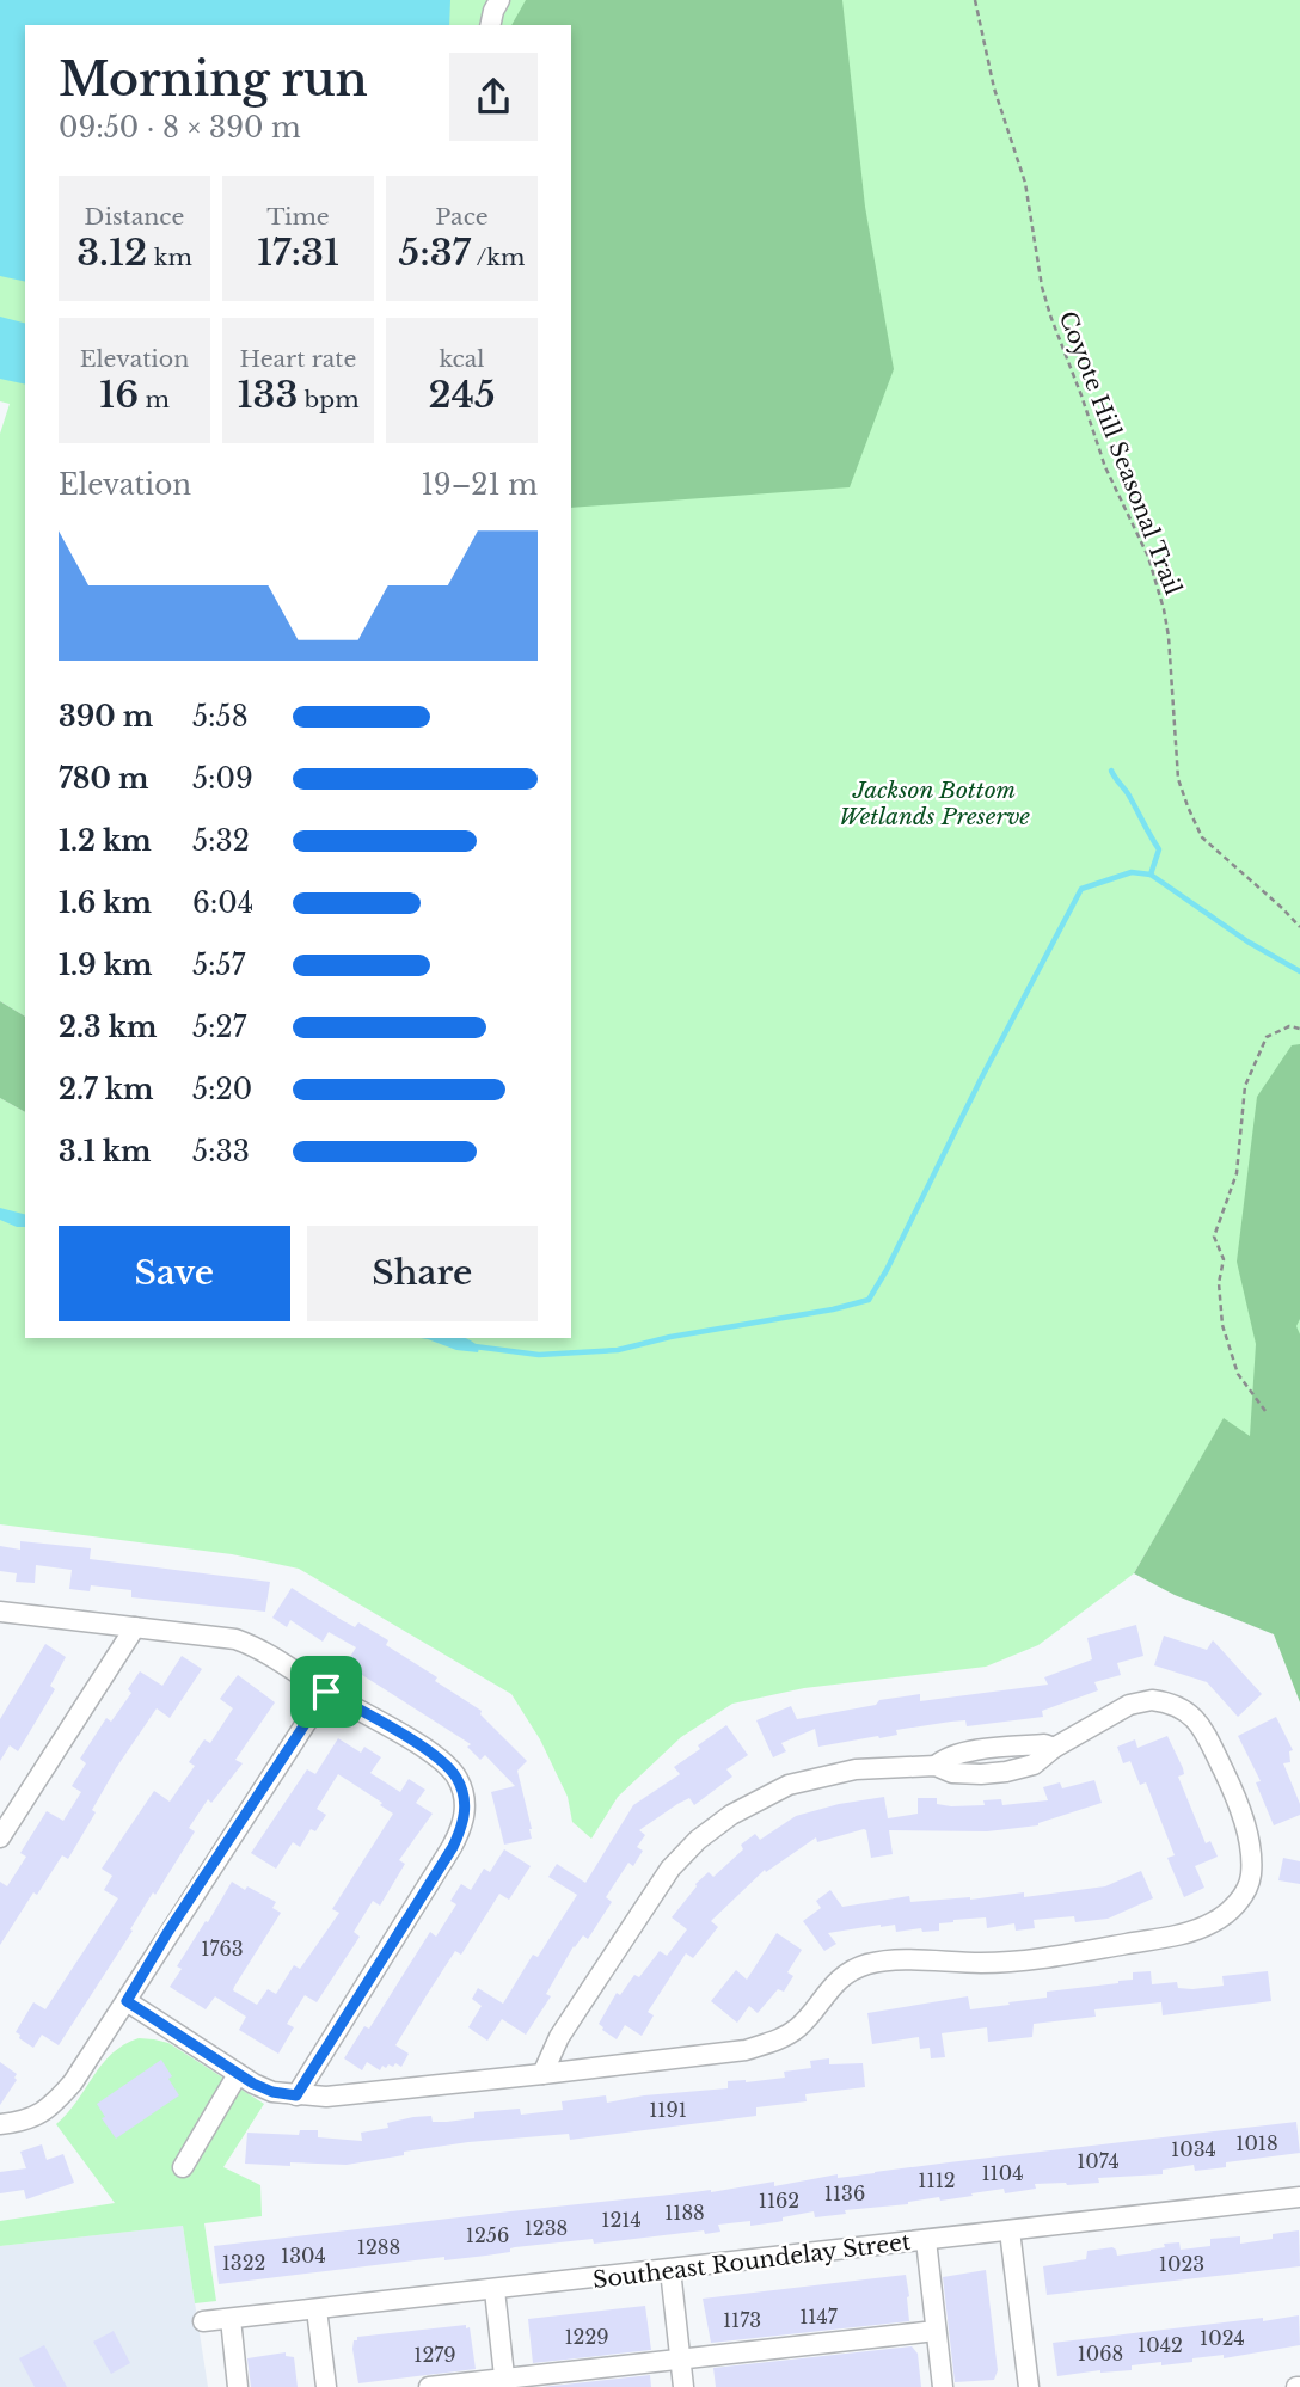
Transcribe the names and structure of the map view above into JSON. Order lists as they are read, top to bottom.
{
  "streets": {
    "street": ["Southeast Roundelay Street"],
    "path": ["Coyote Hill Seasonal Trail"]
  },
  "parks": ["Jackson Bottom Wetlands Preserve"],
  "house_numbers": [
    "1763",
    "1191",
    "1018",
    "1034",
    "1074",
    "1104",
    "1112",
    "1136",
    "1162",
    "1188",
    "1214",
    "1238",
    "1256",
    "1288",
    "1304",
    "1322",
    "1023",
    "1147",
    "1173",
    "1229",
    "1024",
    "1042",
    "1068",
    "1279"
  ],
  "page": {
    "heading": ["Morning run", "09:50 · 8 × 390 m"],
    "stats": [
      ["Distance", "3.12 km"],
      ["Time", "17:31"],
      ["Pace", "5:37 /km"],
      ["Elevation", "16 m"],
      ["Heart rate", "133 bpm"],
      ["kcal", "245"]
    ],
    "chart": ["Elevation", "19–21 m"],
    "list": [
      {
        "name": "390 m",
        "note": "5:58"
      },
      {
        "name": "780 m",
        "note": "5:09"
      },
      {
        "name": "1.2 km",
        "note": "5:32"
      },
      {
        "name": "1.6 km",
        "note": "6:04"
      },
      {
        "name": "1.9 km",
        "note": "5:57"
      },
      {
        "name": "2.3 km",
        "note": "5:27"
      },
      {
        "name": "2.7 km",
        "note": "5:20"
      },
      {
        "name": "3.1 km",
        "note": "5:33"
      }
    ],
    "buttons": ["Save", "Share"]
  }
}
